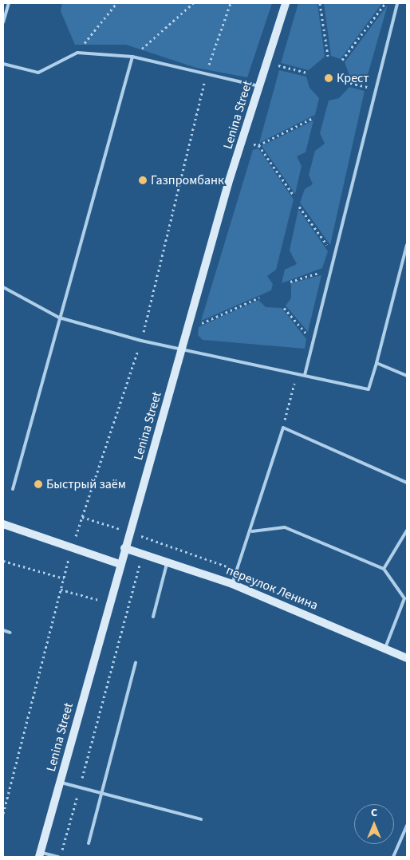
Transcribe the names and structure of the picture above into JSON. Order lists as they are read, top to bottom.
{
  "streets": {
    "street": ["Lenina Street", "переулок Ленина"]
  },
  "crossings": [
    ["Lenina Street", "переулок Ленина"]
  ],
  "places": ["Крест", "Газпромбанк", "Быстрый заём"],
  "north": "top"
}
